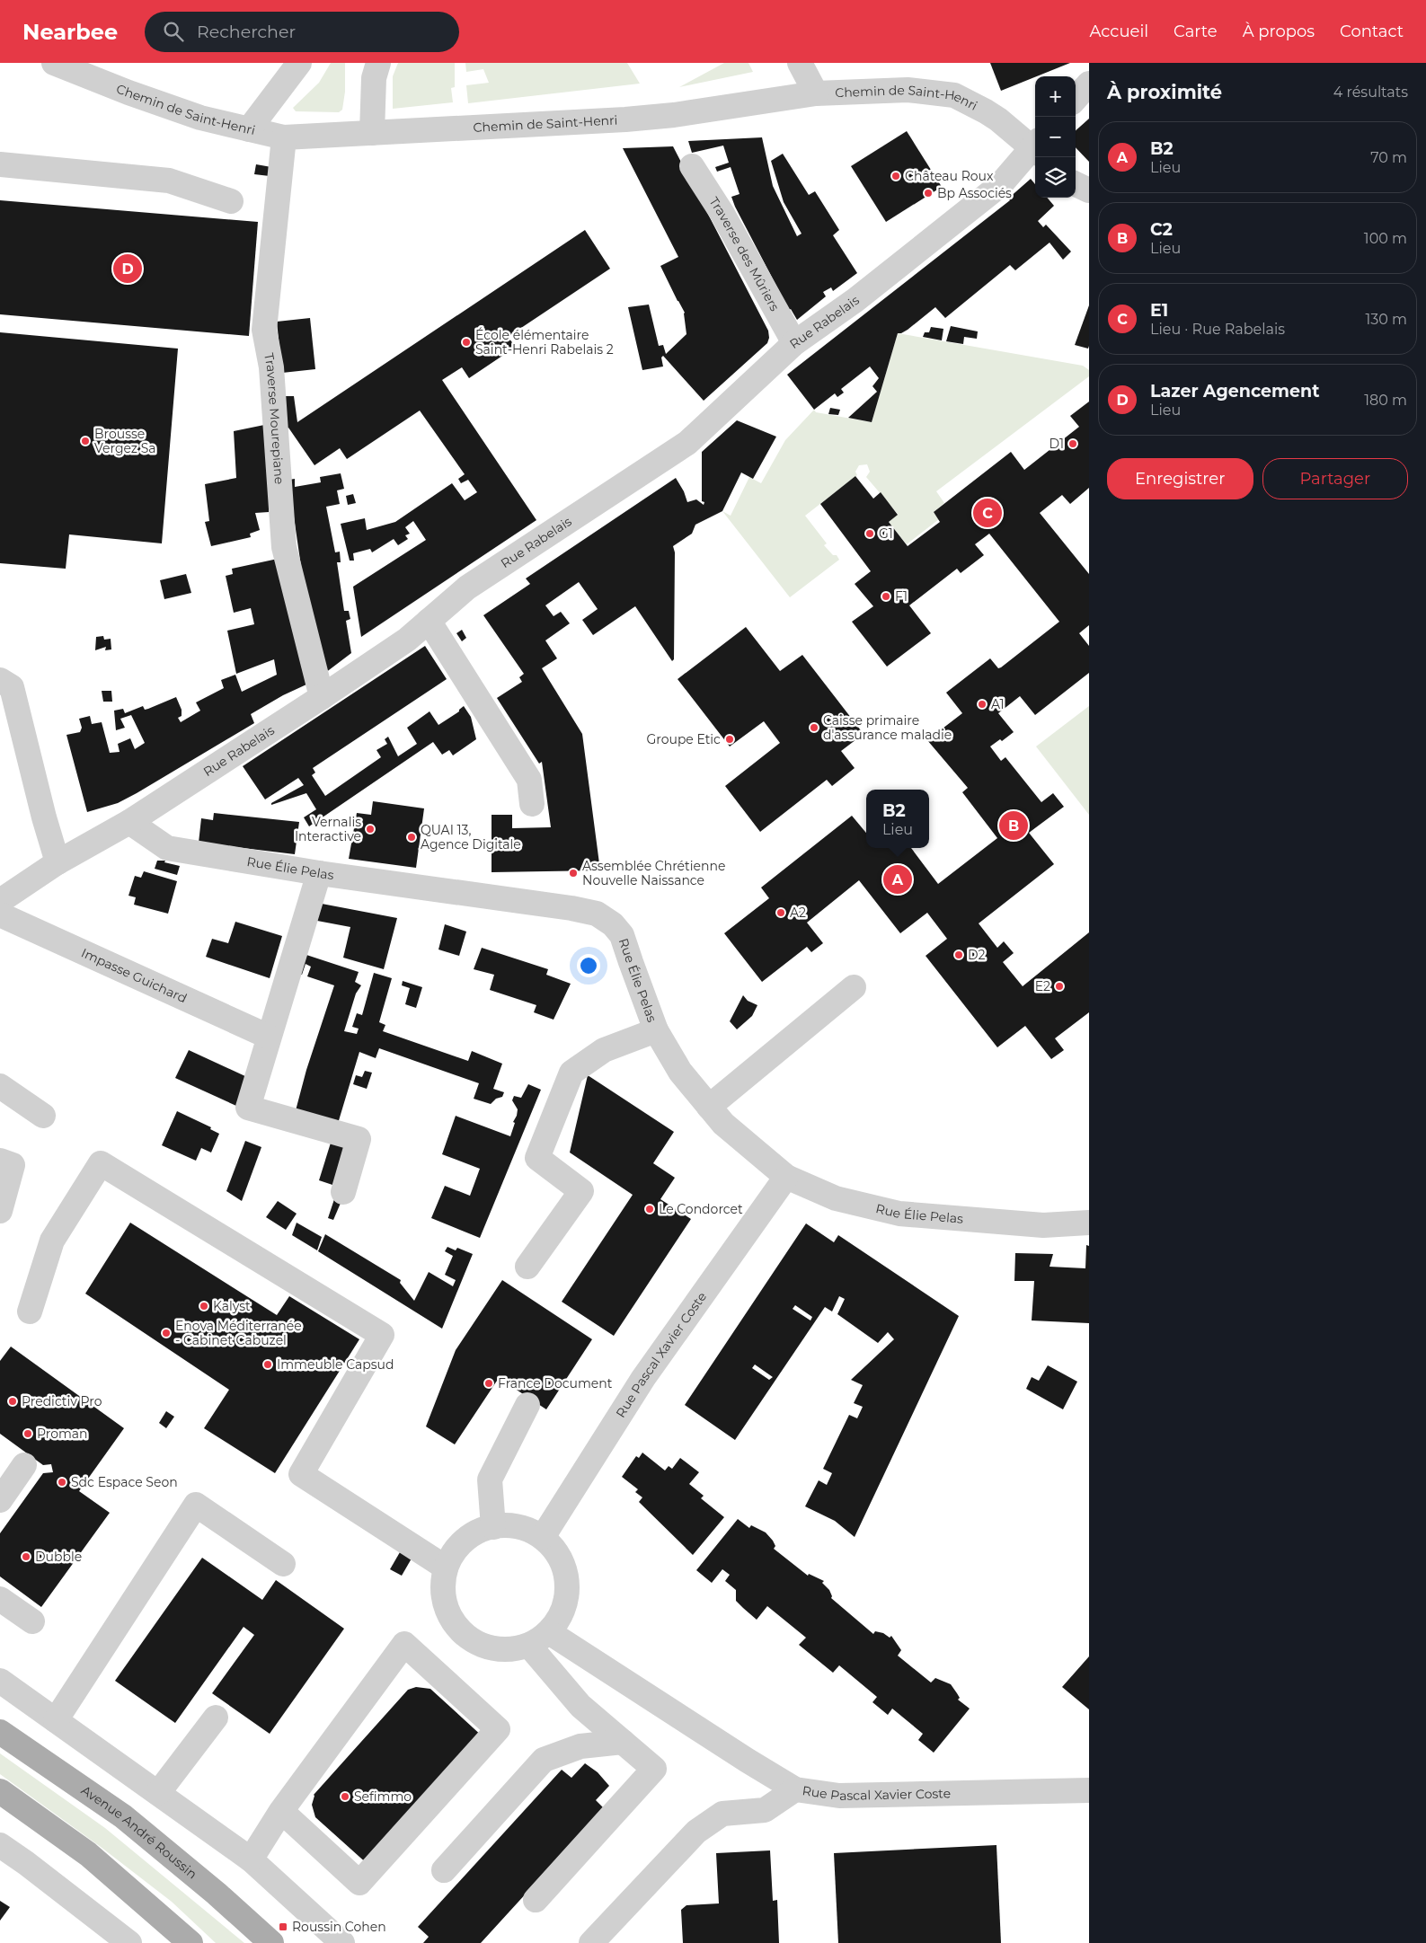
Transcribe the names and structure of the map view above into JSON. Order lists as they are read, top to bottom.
{
  "streets": {
    "main road": ["Avenue André Roussin"],
    "street": [
      "Chemin de Saint-Henri",
      "Traverse des Mûriers",
      "Rue Rabelais",
      "Traverse Mourepiane",
      "Rue Élie Pelas",
      "Impasse Guichard",
      "Rue Pascal Xavier Coste"
    ]
  },
  "crossings": [
    ["Chemin de Saint-Henri", "Traverse Mourepiane"],
    ["Traverse des Mûriers", "Rue Rabelais"],
    ["Rue Rabelais", "Traverse Mourepiane"],
    ["Rue Rabelais", "Rue Élie Pelas"],
    ["Rue Élie Pelas", "Rue Pascal Xavier Coste"]
  ],
  "places": {
    "other": [
      "Château Roux",
      "Bp Associés",
      "École élémentaire Saint-Henri Rabelais 2",
      "Brousse Vergez Sa",
      "D1",
      "G1",
      "F1",
      "A1",
      "Caisse primaire d'assurance maladie",
      "Groupe Etic",
      "Vernalis Interactive",
      "QUAI 13, Agence Digitale",
      "Assemblée Chrétienne Nouvelle Naissance",
      "A2",
      "D2",
      "E2",
      "Le Condorcet",
      "Kalyst",
      "Enova Méditerranée - Cabinet Cabuzel",
      "Immeuble Capsud",
      "France Document",
      "Predictiv Pro",
      "Proman",
      "Sdc Espace Seon",
      "Dubble",
      "Sefimmo"
    ],
    "transit": ["Roussin Cohen"]
  },
  "page": {
    "header": "Nearbee",
    "search": "Rechercher",
    "nav": [
      "Accueil",
      "Carte",
      "À propos",
      "Contact"
    ],
    "heading": ["À proximité", "4 résultats"],
    "map_buttons": ["+", "−"],
    "list": [
      {
        "mark": "A",
        "name": "B2",
        "note": "Lieu",
        "value": "70 m"
      },
      {
        "mark": "B",
        "name": "C2",
        "note": "Lieu",
        "value": "100 m"
      },
      {
        "mark": "C",
        "name": "E1",
        "note": "Lieu · Rue Rabelais",
        "value": "130 m"
      },
      {
        "mark": "D",
        "name": "Lazer Agencement",
        "note": "Lieu",
        "value": "180 m"
      }
    ],
    "pins": [
      "D",
      "C",
      "B",
      "A"
    ],
    "buttons": ["Enregistrer", "Partager"],
    "popup": ["B2", "Lieu"]
  }
}
